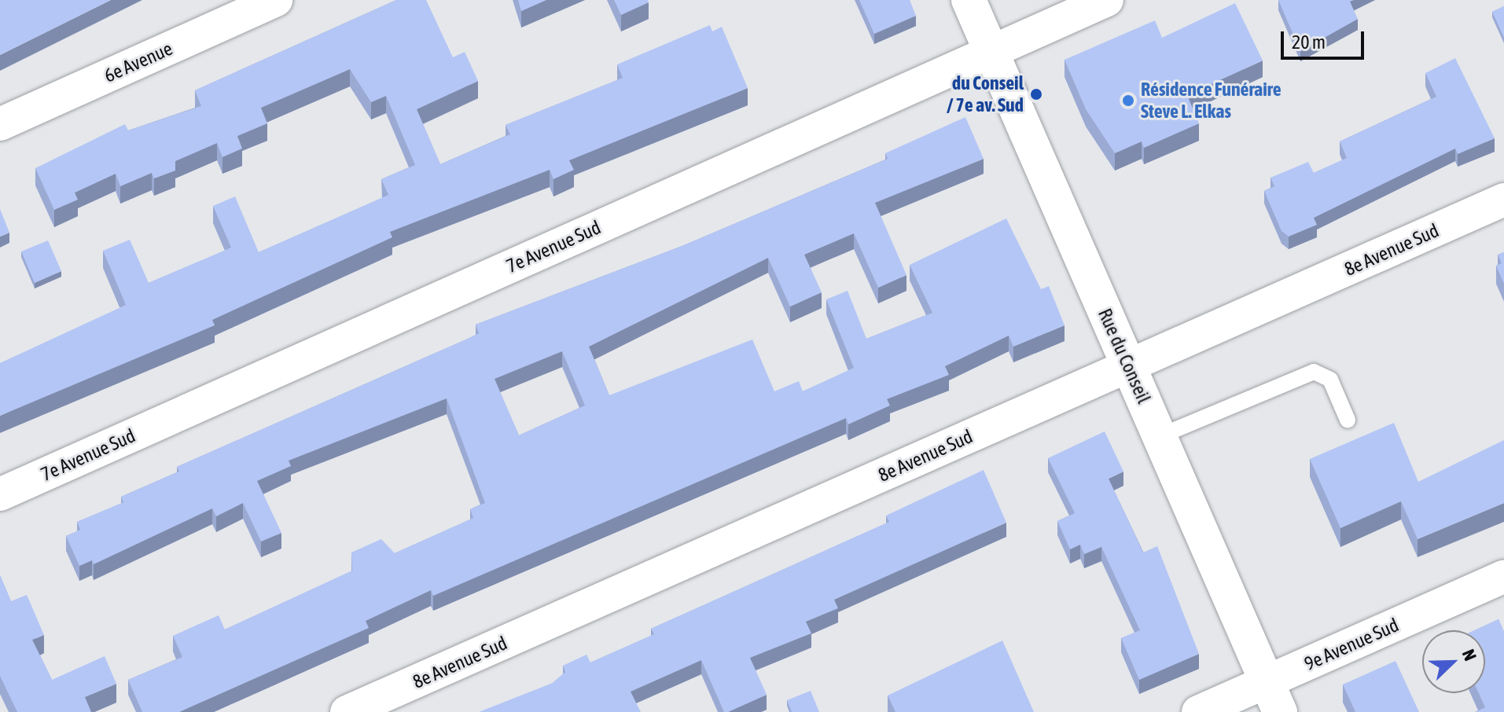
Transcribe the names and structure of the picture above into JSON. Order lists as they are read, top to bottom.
{
  "streets": {
    "street": [
      "6e Avenue",
      "7e Avenue Sud",
      "8e Avenue Sud",
      "Rue du Conseil",
      "9e Avenue Sud"
    ]
  },
  "crossings": [
    ["7e Avenue Sud", "Rue du Conseil"],
    ["8e Avenue Sud", "Rue du Conseil"],
    ["Rue du Conseil", "9e Avenue Sud"]
  ],
  "places": ["du Conseil / 7e av. Sud", "Résidence Funéraire Steve L. Elkas"],
  "scale_bar": "20 m",
  "north": "top right"
}
